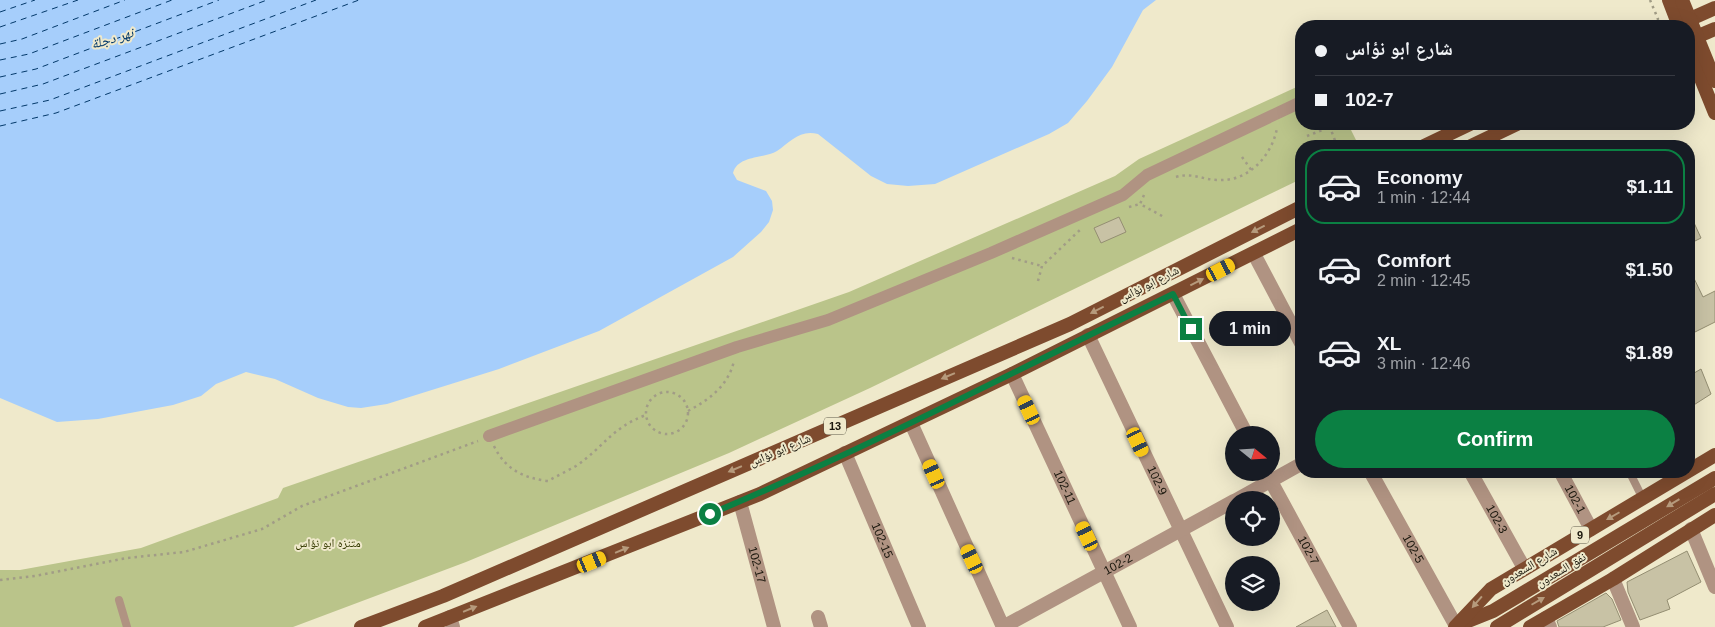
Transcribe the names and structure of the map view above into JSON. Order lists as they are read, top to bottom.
{
  "streets": {
    "main road": [
      "شارع ابو نؤاس",
      "13",
      "9",
      "شارع السعدون",
      "نفق السعدون"
    ],
    "street": [
      "102-9",
      "102-11",
      "102-1",
      "102-3",
      "102-15",
      "102-5",
      "102-7",
      "102-17",
      "102-2"
    ]
  },
  "crossings": [
    ["شارع ابو نؤاس", "102-9"],
    ["شارع ابو نؤاس", "102-11"],
    ["شارع ابو نؤاس", "102-15"],
    ["شارع ابو نؤاس", "102-17"],
    ["102-9", "102-2"],
    ["102-11", "102-2"],
    ["102-1", "شارع السعدون"],
    ["102-3", "شارع السعدون"],
    ["102-5", "شارع السعدون"],
    ["102-5", "نفق السعدون"],
    ["شارع السعدون", "نفق السعدون"]
  ],
  "water": ["نهر دجلة"],
  "parks": ["متنزه ابو نؤاس"],
  "north": "right",
  "page": {
    "banner": ["شارع ابو نؤاس", "102-7"],
    "list": [
      {
        "name": "Economy",
        "note": "1 min · 12:44",
        "value": "$1.11"
      },
      {
        "name": "Comfort",
        "note": "2 min · 12:45",
        "value": "$1.50"
      },
      {
        "name": "XL",
        "note": "3 min · 12:46",
        "value": "$1.89"
      }
    ],
    "bubble": "1 min",
    "buttons": "Confirm"
  }
}
